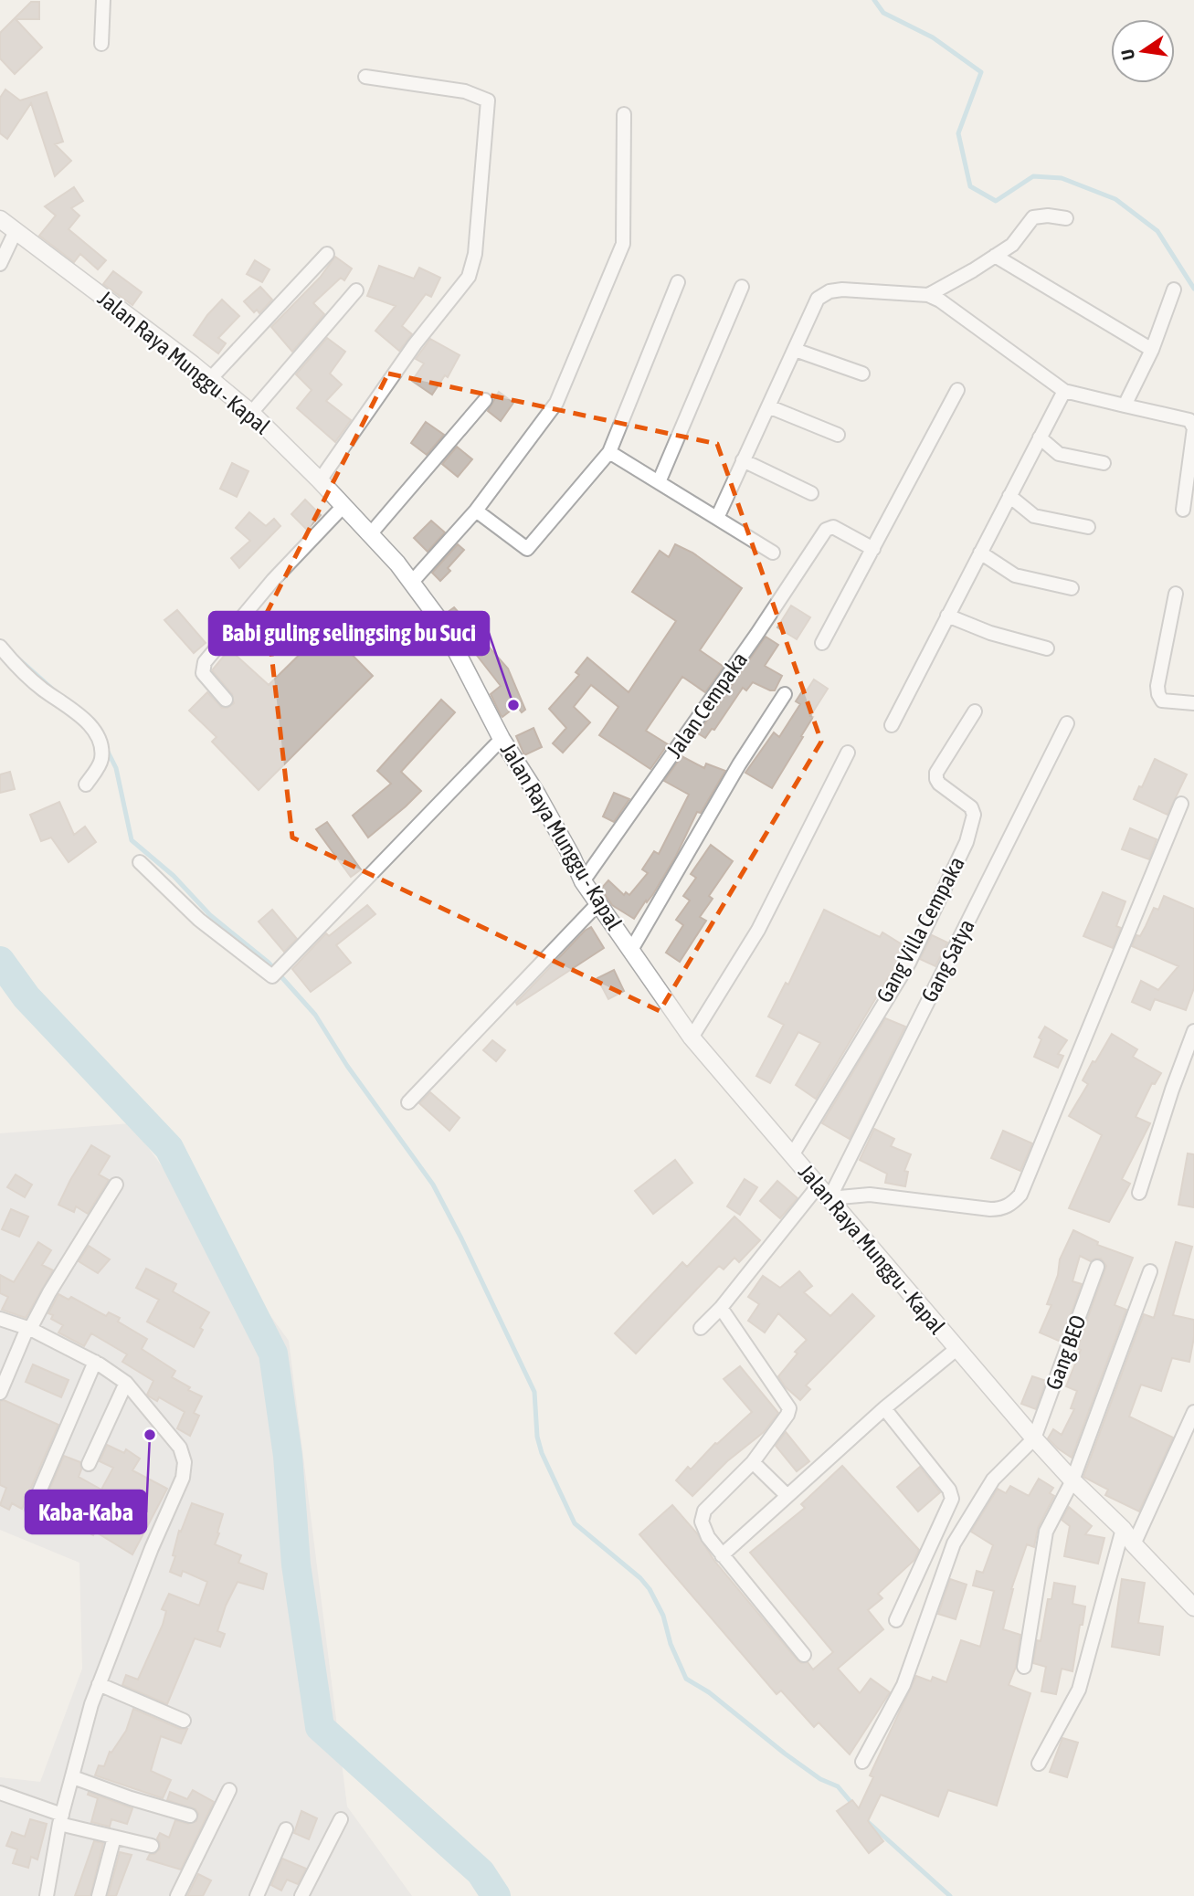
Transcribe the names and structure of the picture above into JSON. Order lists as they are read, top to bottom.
{
  "streets": {
    "street": [
      "Jalan Raya Munggu - Kapal",
      "Jalan Cempaka",
      "Gang Villa Cempaka",
      "Gang Satya",
      "Gang BEO"
    ]
  },
  "crossings": [
    ["Jalan Raya Munggu - Kapal", "Jalan Cempaka"],
    ["Jalan Raya Munggu - Kapal", "Gang Villa Cempaka"],
    ["Jalan Raya Munggu - Kapal", "Gang Satya"],
    ["Jalan Raya Munggu - Kapal", "Gang BEO"]
  ],
  "places": ["Babi guling selingsing bu Suci", "Kaba-Kaba"],
  "north": "left"
}
